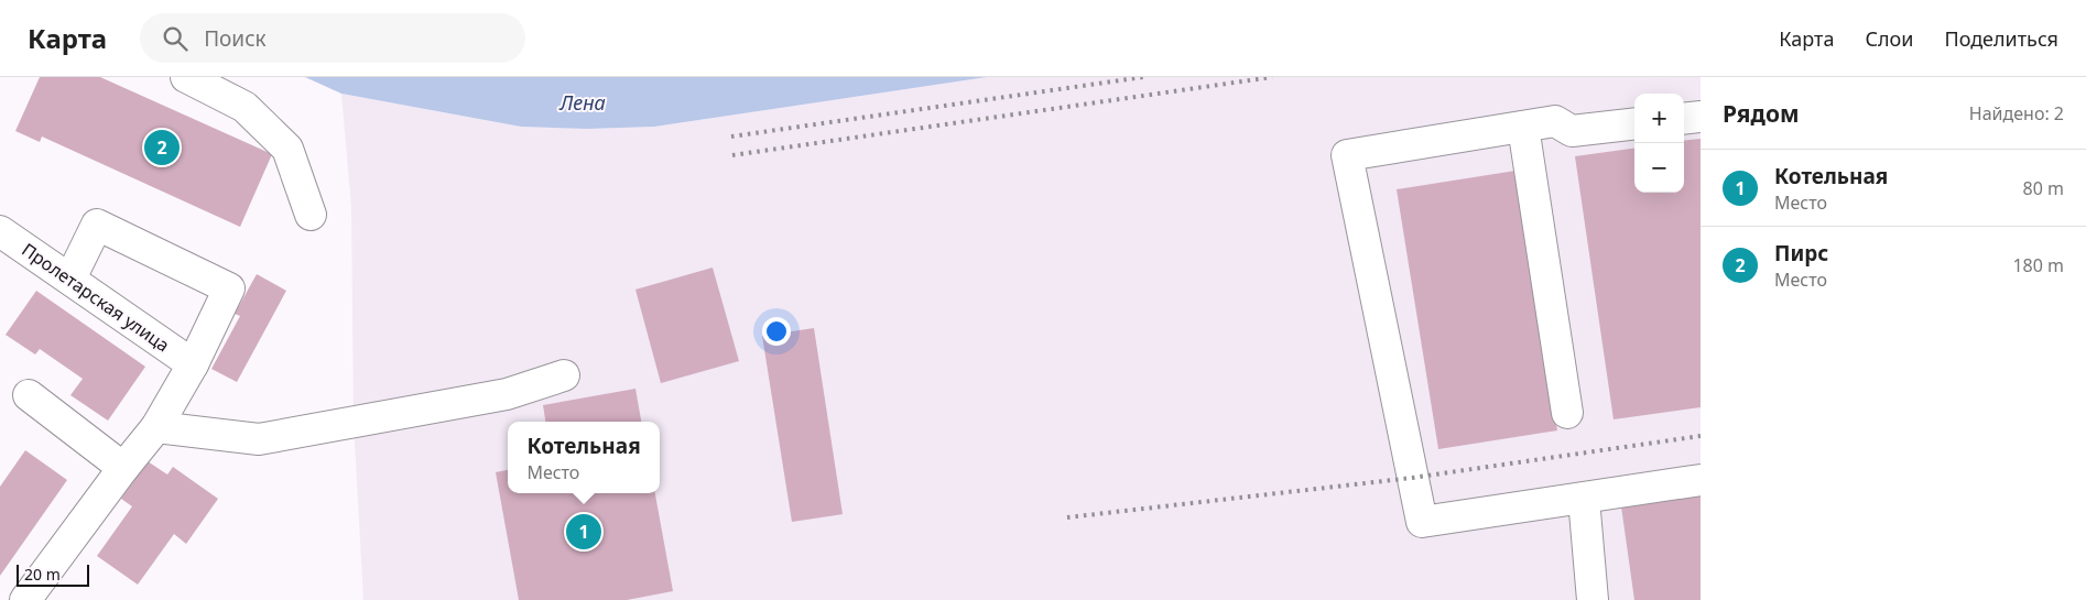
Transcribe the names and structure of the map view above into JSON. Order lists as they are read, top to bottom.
{
  "streets": {
    "street": ["Пролетарская улица"]
  },
  "water": ["Лена"],
  "scale_bar": "20 m",
  "page": {
    "header": "Карта",
    "search": "Поиск",
    "nav": ["Карта", "Слои", "Поделиться"],
    "heading": ["Рядом", "Найдено: 2"],
    "map_buttons": ["+", "−"],
    "pins": ["2", "1"],
    "list": [
      {
        "mark": "1",
        "name": "Котельная",
        "note": "Место",
        "value": "80 m"
      },
      {
        "mark": "2",
        "name": "Пирс",
        "note": "Место",
        "value": "180 m"
      }
    ],
    "popup": ["Котельная", "Место"],
    "scale": "20 m"
  }
}
